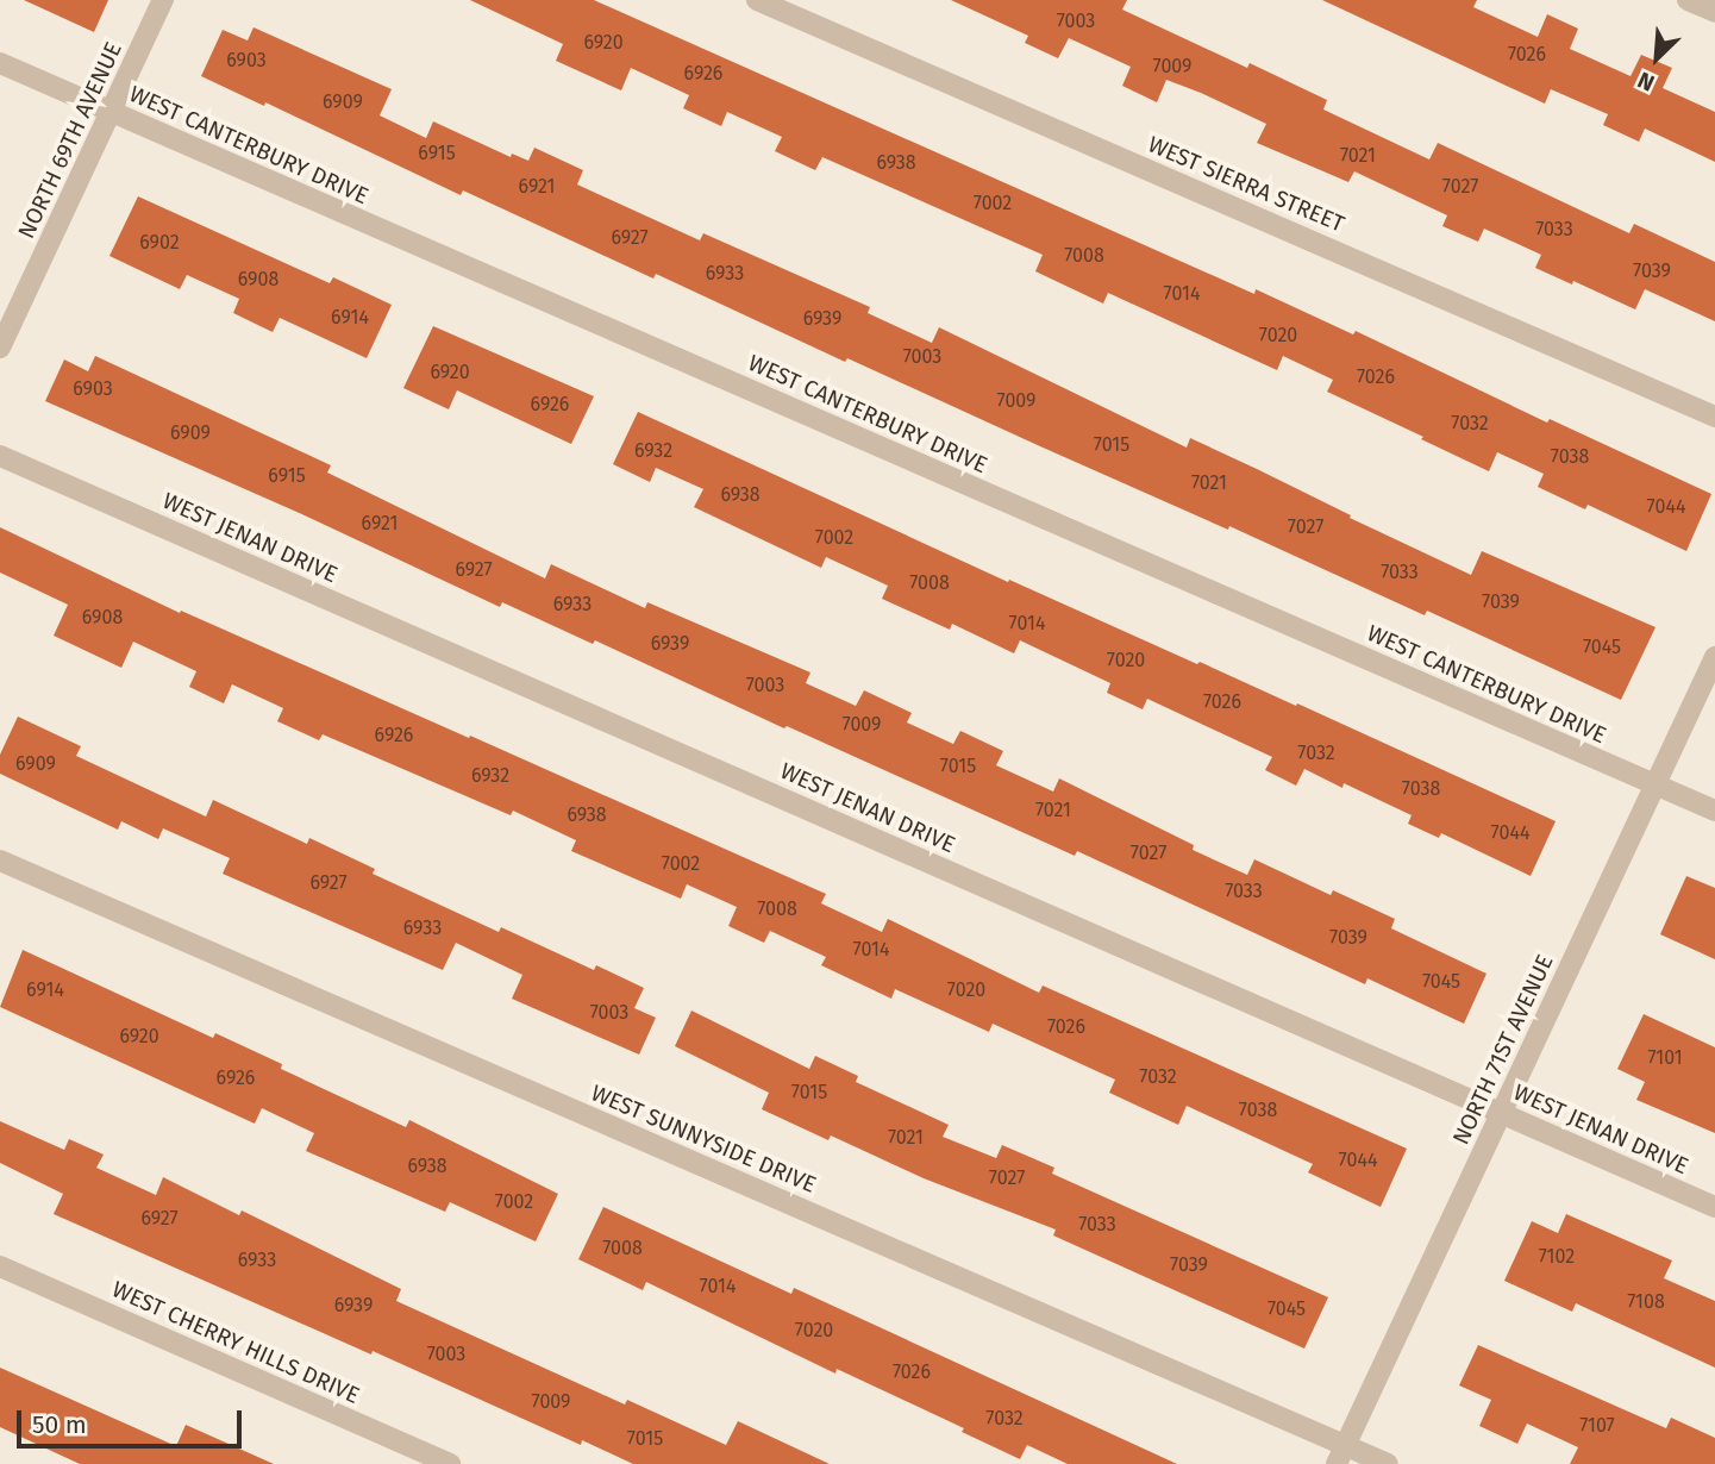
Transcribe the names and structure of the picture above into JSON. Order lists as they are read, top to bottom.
{
  "streets": {
    "street": [
      "NORTH 69TH AVENUE",
      "WEST CANTERBURY DRIVE",
      "WEST SIERRA STREET",
      "WEST JENAN DRIVE",
      "NORTH 71ST AVENUE",
      "WEST SUNNYSIDE DRIVE",
      "WEST CHERRY HILLS DRIVE"
    ]
  },
  "crossings": [
    ["NORTH 69TH AVENUE", "WEST CANTERBURY DRIVE"],
    ["WEST CANTERBURY DRIVE", "NORTH 71ST AVENUE"],
    ["WEST JENAN DRIVE", "NORTH 71ST AVENUE"],
    ["NORTH 71ST AVENUE", "WEST SUNNYSIDE DRIVE"]
  ],
  "house_numbers": [
    "7003",
    "6920",
    "7026",
    "6903",
    "7009",
    "6926",
    "6909",
    "6915",
    "7021",
    "6938",
    "6921",
    "7027",
    "7002",
    "7033",
    "6927",
    "6902",
    "7008",
    "7039",
    "6933",
    "6908",
    "7014",
    "6914",
    "6939",
    "7020",
    "7003",
    "6920",
    "7026",
    "6903",
    "7009",
    "6926",
    "7032",
    "6909",
    "7015",
    "6932",
    "7038",
    "6915",
    "7021",
    "6938",
    "7044",
    "6921",
    "7027",
    "7002",
    "6927",
    "7033",
    "7008",
    "7039",
    "6933",
    "6908",
    "7014",
    "6939",
    "7045",
    "7020",
    "7003",
    "7026",
    "7009",
    "6926",
    "7032",
    "6909",
    "7015",
    "6932",
    "7038",
    "7021",
    "6938",
    "7044",
    "7027",
    "7002",
    "6927",
    "7033",
    "7008",
    "6933",
    "7039",
    "7014",
    "7045",
    "6914",
    "7020",
    "7003",
    "7026",
    "6920",
    "7101",
    "7032",
    "6926",
    "7015",
    "7038",
    "7021",
    "7044",
    "6938",
    "7027",
    "7002",
    "6927",
    "7033",
    "7008",
    "7102",
    "6933",
    "7039",
    "7014",
    "7108",
    "6939",
    "7045",
    "7020",
    "7003",
    "7026",
    "7009",
    "7032",
    "7107",
    "7015"
  ],
  "scale_bar": "50 m",
  "north": "bottom left"
}
